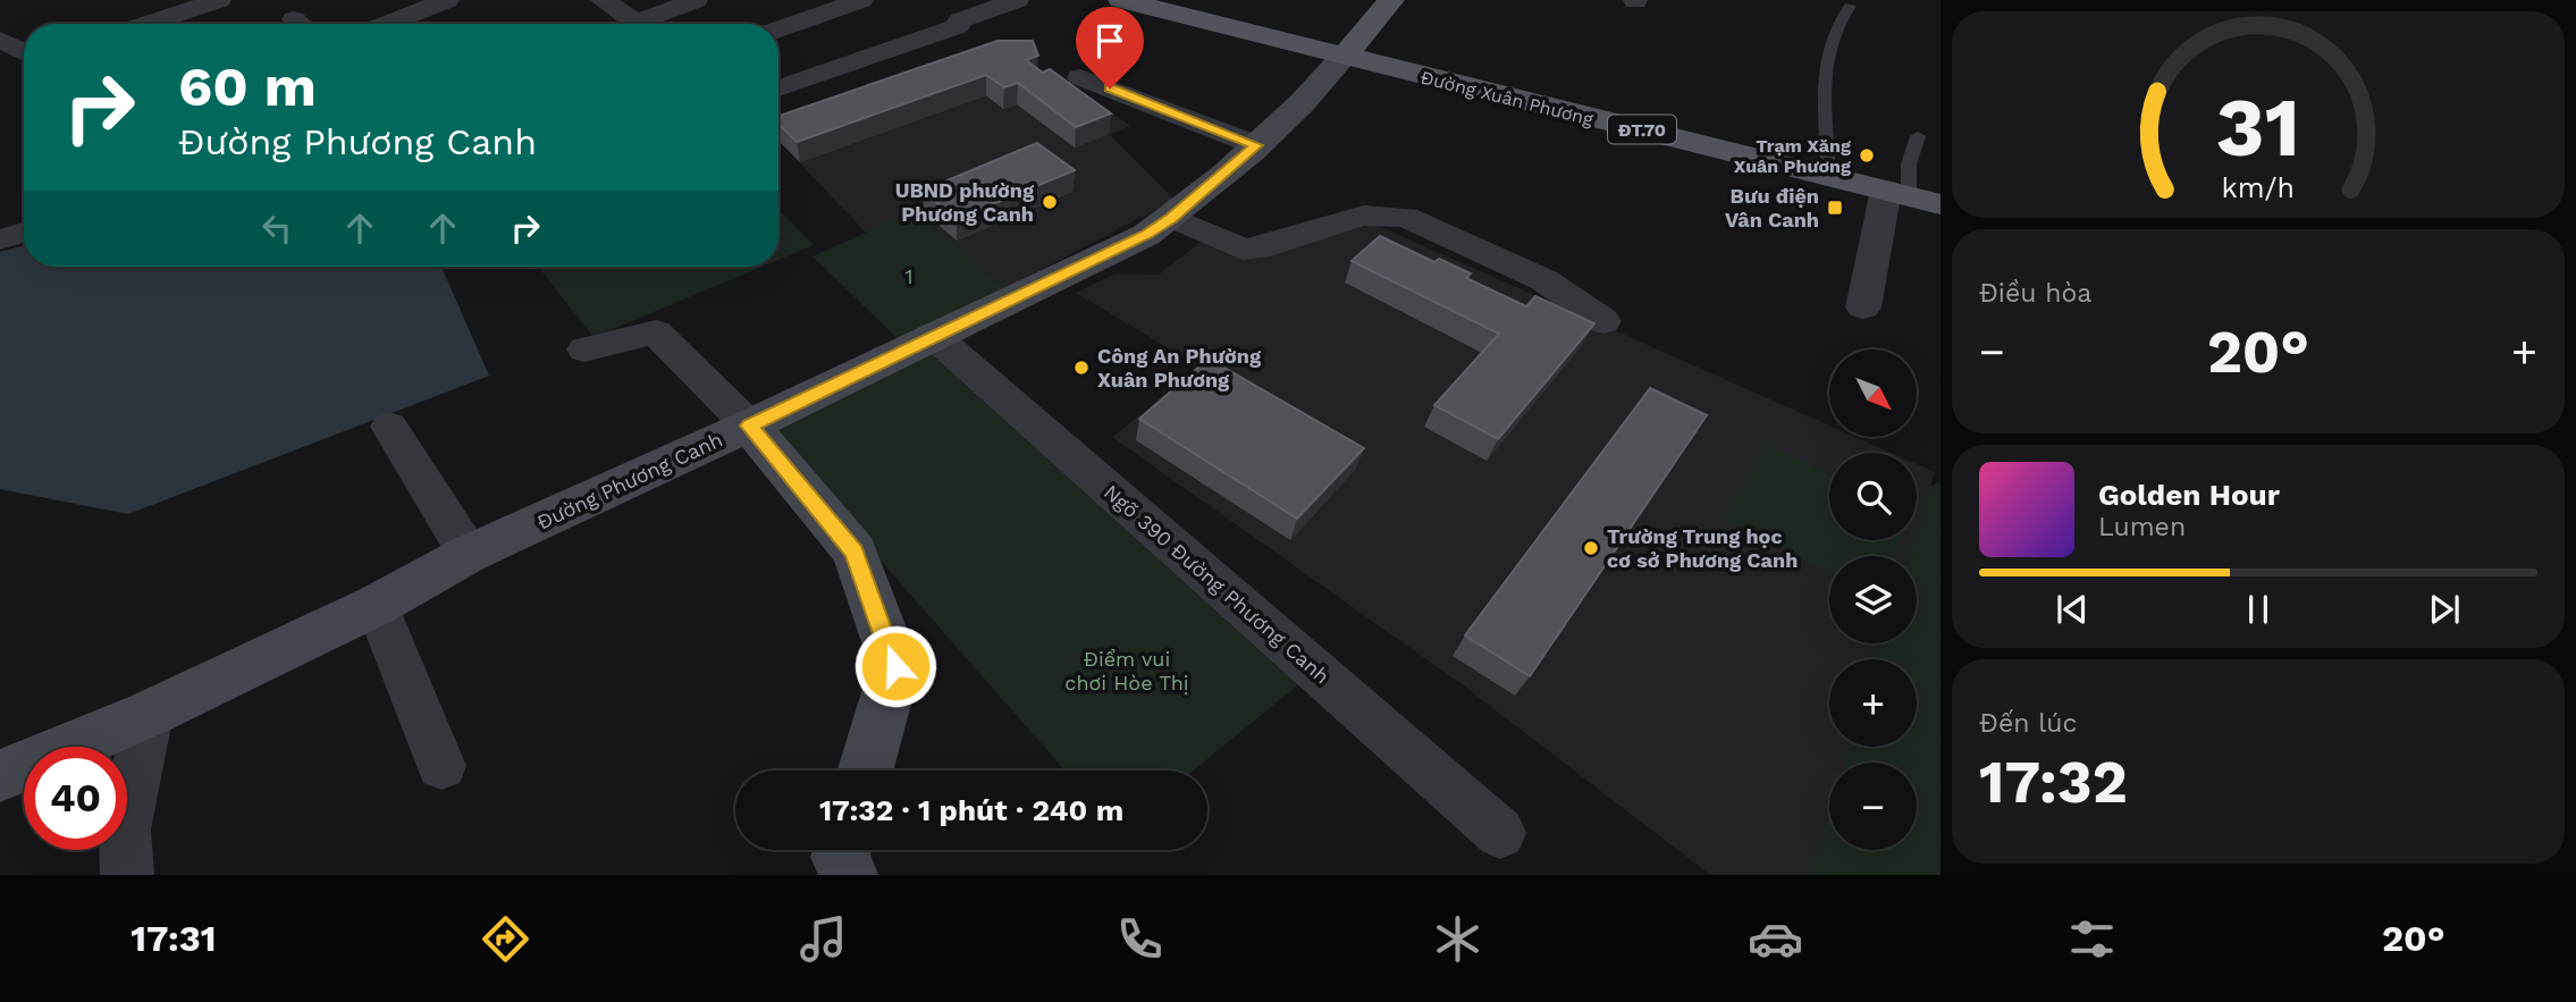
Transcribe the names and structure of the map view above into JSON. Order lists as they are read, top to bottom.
{
  "streets": {
    "main road": ["Đường Xuân Phương", "ĐT.70"],
    "street": ["Đường Phương Canh", "Ngõ 390 Đường Phương Canh"]
  },
  "crossings": [
    ["Đường Xuân Phương", "Đường Phương Canh"],
    ["Đường Phương Canh", "Ngõ 390 Đường Phương Canh"]
  ],
  "parks": ["1", "Điểm vui chơi Hòe Thị"],
  "places": {
    "other": [
      "Trạm Xăng Xuân Phương",
      "UBND phường Phương Canh",
      "Công An Phường Xuân Phương",
      "Trường Trung học cơ sở Phương Canh"
    ],
    "transit": ["Bưu điện Vân Canh"]
  },
  "north": "bottom right",
  "page": {
    "turn": ["60 m", "Đường Phương Canh"],
    "tile": [
      "Điều hòa",
      ["Đến lúc", "17:32"]
    ],
    "heat": ["−", "20°", "+"],
    "map_buttons": ["+", "−"],
    "song": ["Golden Hour", "Lumen"],
    "limit": "40",
    "trip": "17:32 · 1 phút · 240 m",
    "tabs": ["17:31", "20°"],
    "gauge": ["31", "km/h"]
  }
}
